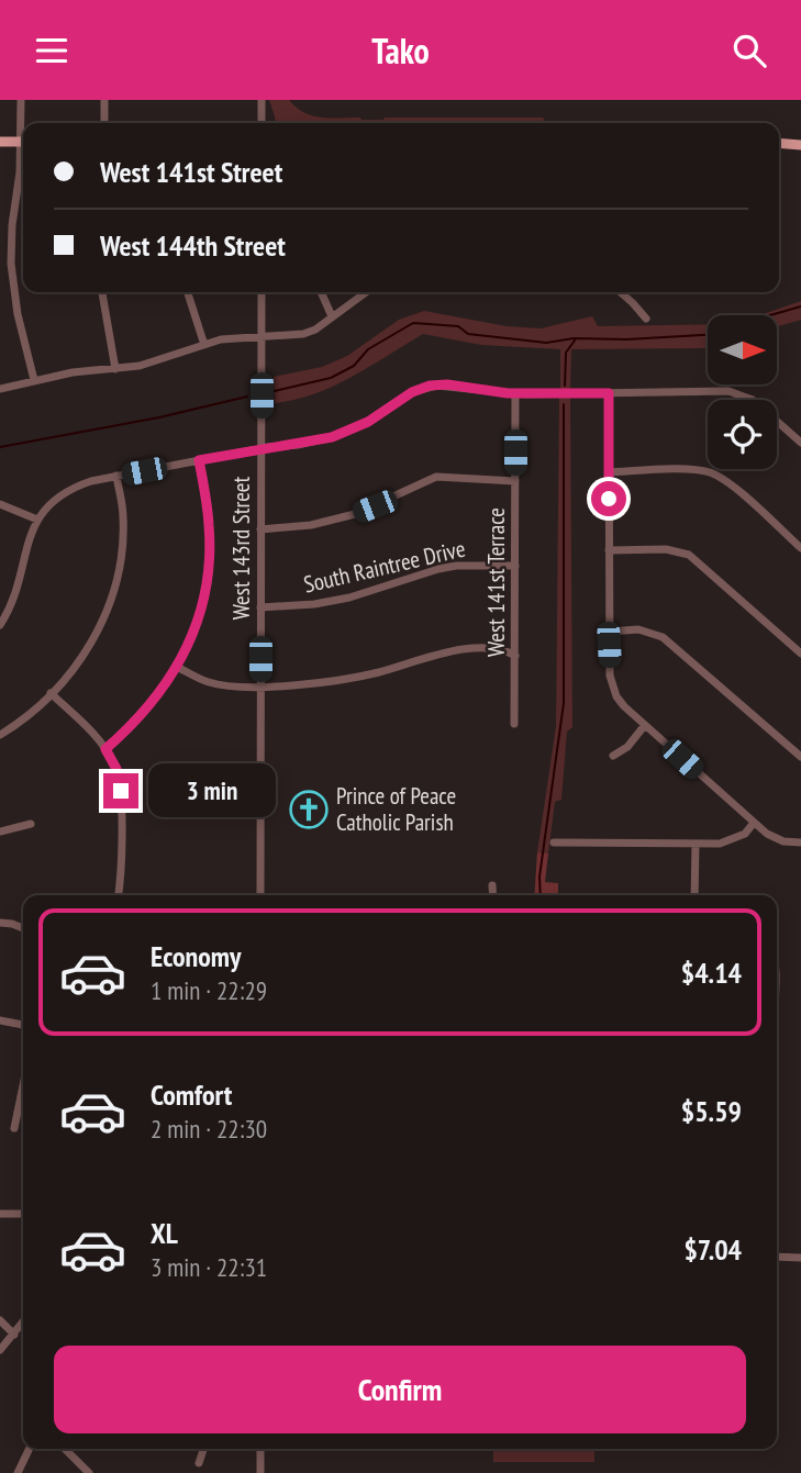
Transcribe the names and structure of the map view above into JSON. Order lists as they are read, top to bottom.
{
  "streets": {
    "street": ["West 143rd Street", "South Raintree Drive", "West 141st Terrace"]
  },
  "crossings": [
    ["West 143rd Street", "South Raintree Drive"],
    ["South Raintree Drive", "West 141st Terrace"]
  ],
  "places": {
    "church": ["Prince of Peace Catholic Parish"]
  },
  "north": "right",
  "page": {
    "header": "Tako",
    "banner": ["West 141st Street", "West 144th Street"],
    "bubble": "3 min",
    "list": [
      {
        "name": "Economy",
        "note": "1 min · 22:29",
        "value": "$4.14"
      },
      {
        "name": "Comfort",
        "note": "2 min · 22:30",
        "value": "$5.59"
      },
      {
        "name": "XL",
        "note": "3 min · 22:31",
        "value": "$7.04"
      }
    ],
    "buttons": "Confirm"
  }
}
